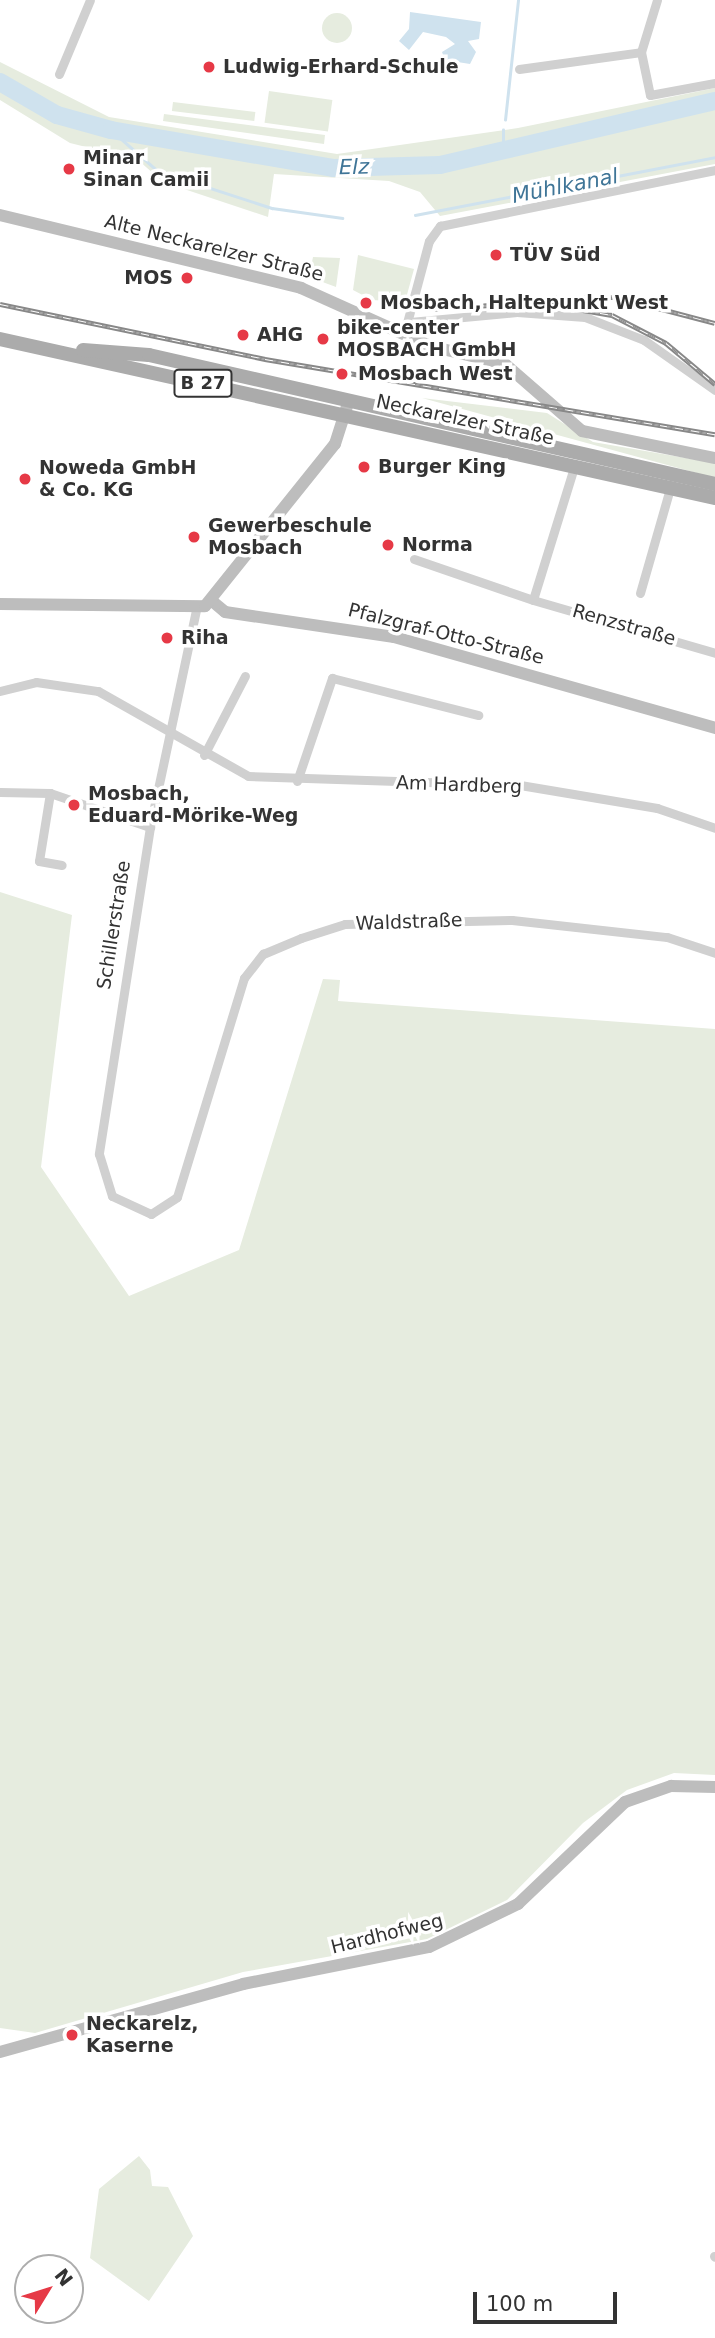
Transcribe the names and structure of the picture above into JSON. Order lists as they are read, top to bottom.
{
  "streets": {
    "main road": ["B 27", "Neckarelzer Straße"],
    "street": [
      "Alte Neckarelzer Straße",
      "Renzstraße",
      "Pfalzgraf-Otto-Straße",
      "Am Hardberg",
      "Waldstraße",
      "Schillerstraße",
      "Hardhofweg"
    ]
  },
  "crossings": [
    ["B 27", "Neckarelzer Straße"],
    ["Am Hardberg", "Schillerstraße"],
    ["Waldstraße", "Schillerstraße"]
  ],
  "water": ["Elz", "Mühlkanal"],
  "places": [
    "Ludwig-Erhard-Schule",
    "Minar Sinan Camii",
    "TÜV Süd",
    "MOS",
    "Mosbach, Haltepunkt West",
    "AHG",
    "bike-center MOSBACH GmbH",
    "Mosbach West",
    "Burger King",
    "Noweda GmbH & Co. KG",
    "Gewerbeschule Mosbach",
    "Norma",
    "Riha",
    "Mosbach, Eduard-Mörike-Weg",
    "Neckarelz, Kaserne"
  ],
  "scale_bar": "100 m",
  "north": "top right"
}
